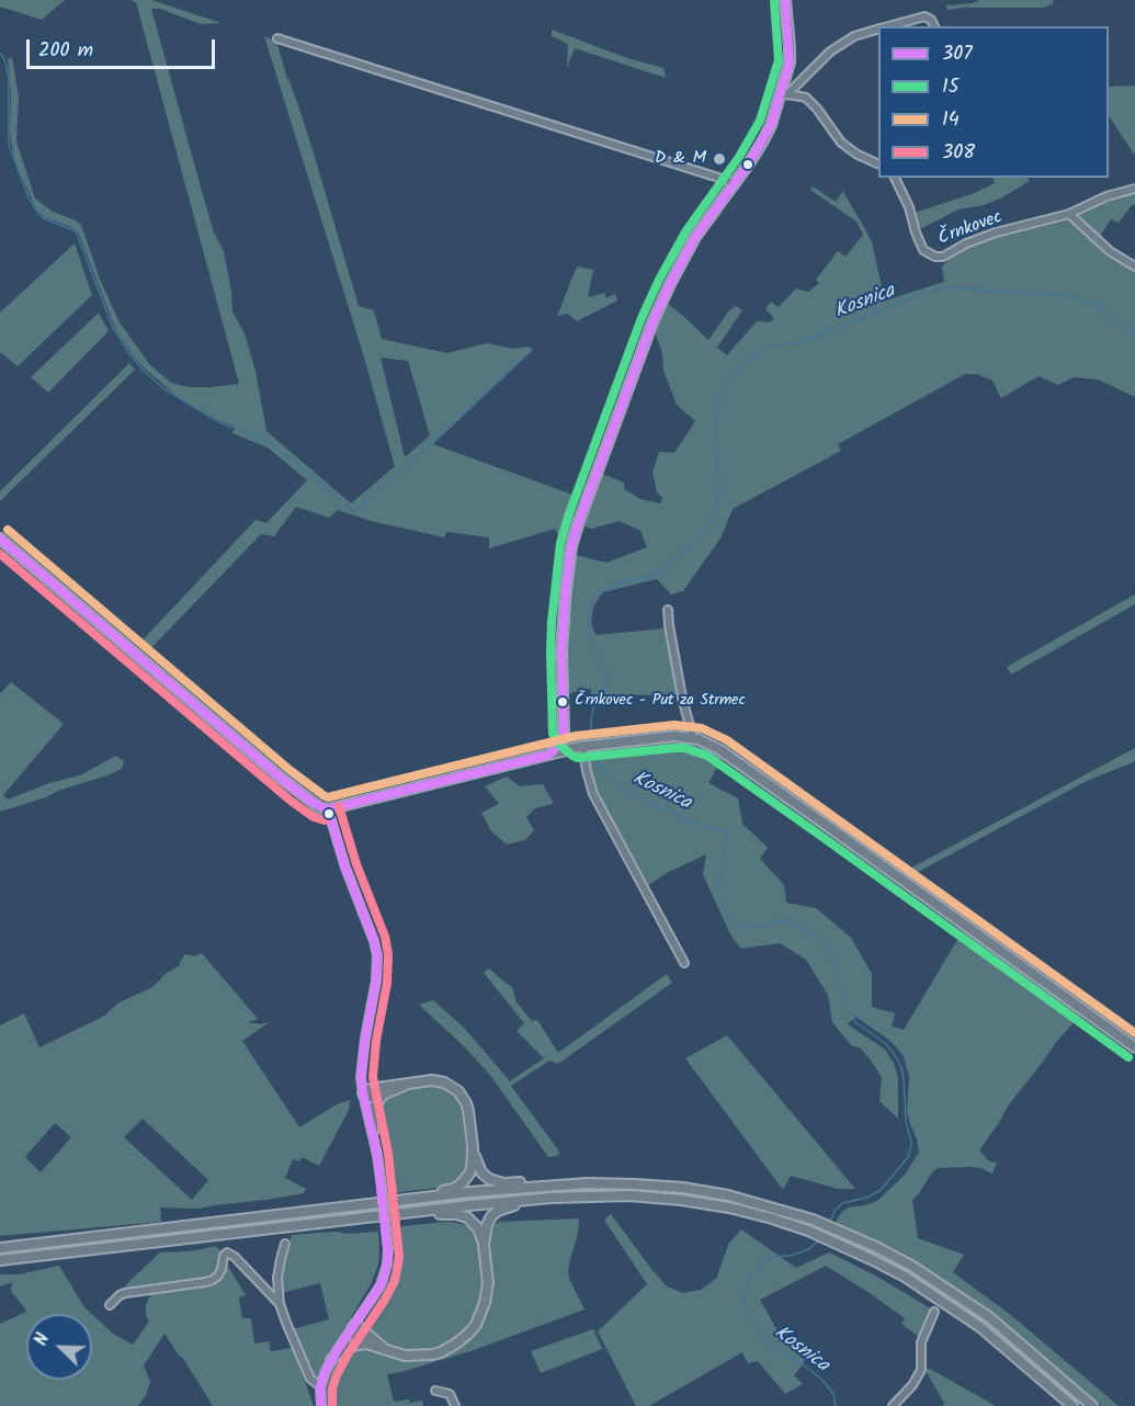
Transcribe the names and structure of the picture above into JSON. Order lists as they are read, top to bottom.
{
  "streets": {
    "street": ["Črnkovec"]
  },
  "water": ["Kosnica"],
  "places": ["D & M", "Črnkovec - Put za Strmec"],
  "lines": [
    "transit line 307",
    "transit line 15",
    "transit line 14",
    "transit line 308"
  ],
  "legend": [
    "307",
    "15",
    "14",
    "308"
  ],
  "scale_bar": "200 m",
  "north": "top left"
}
